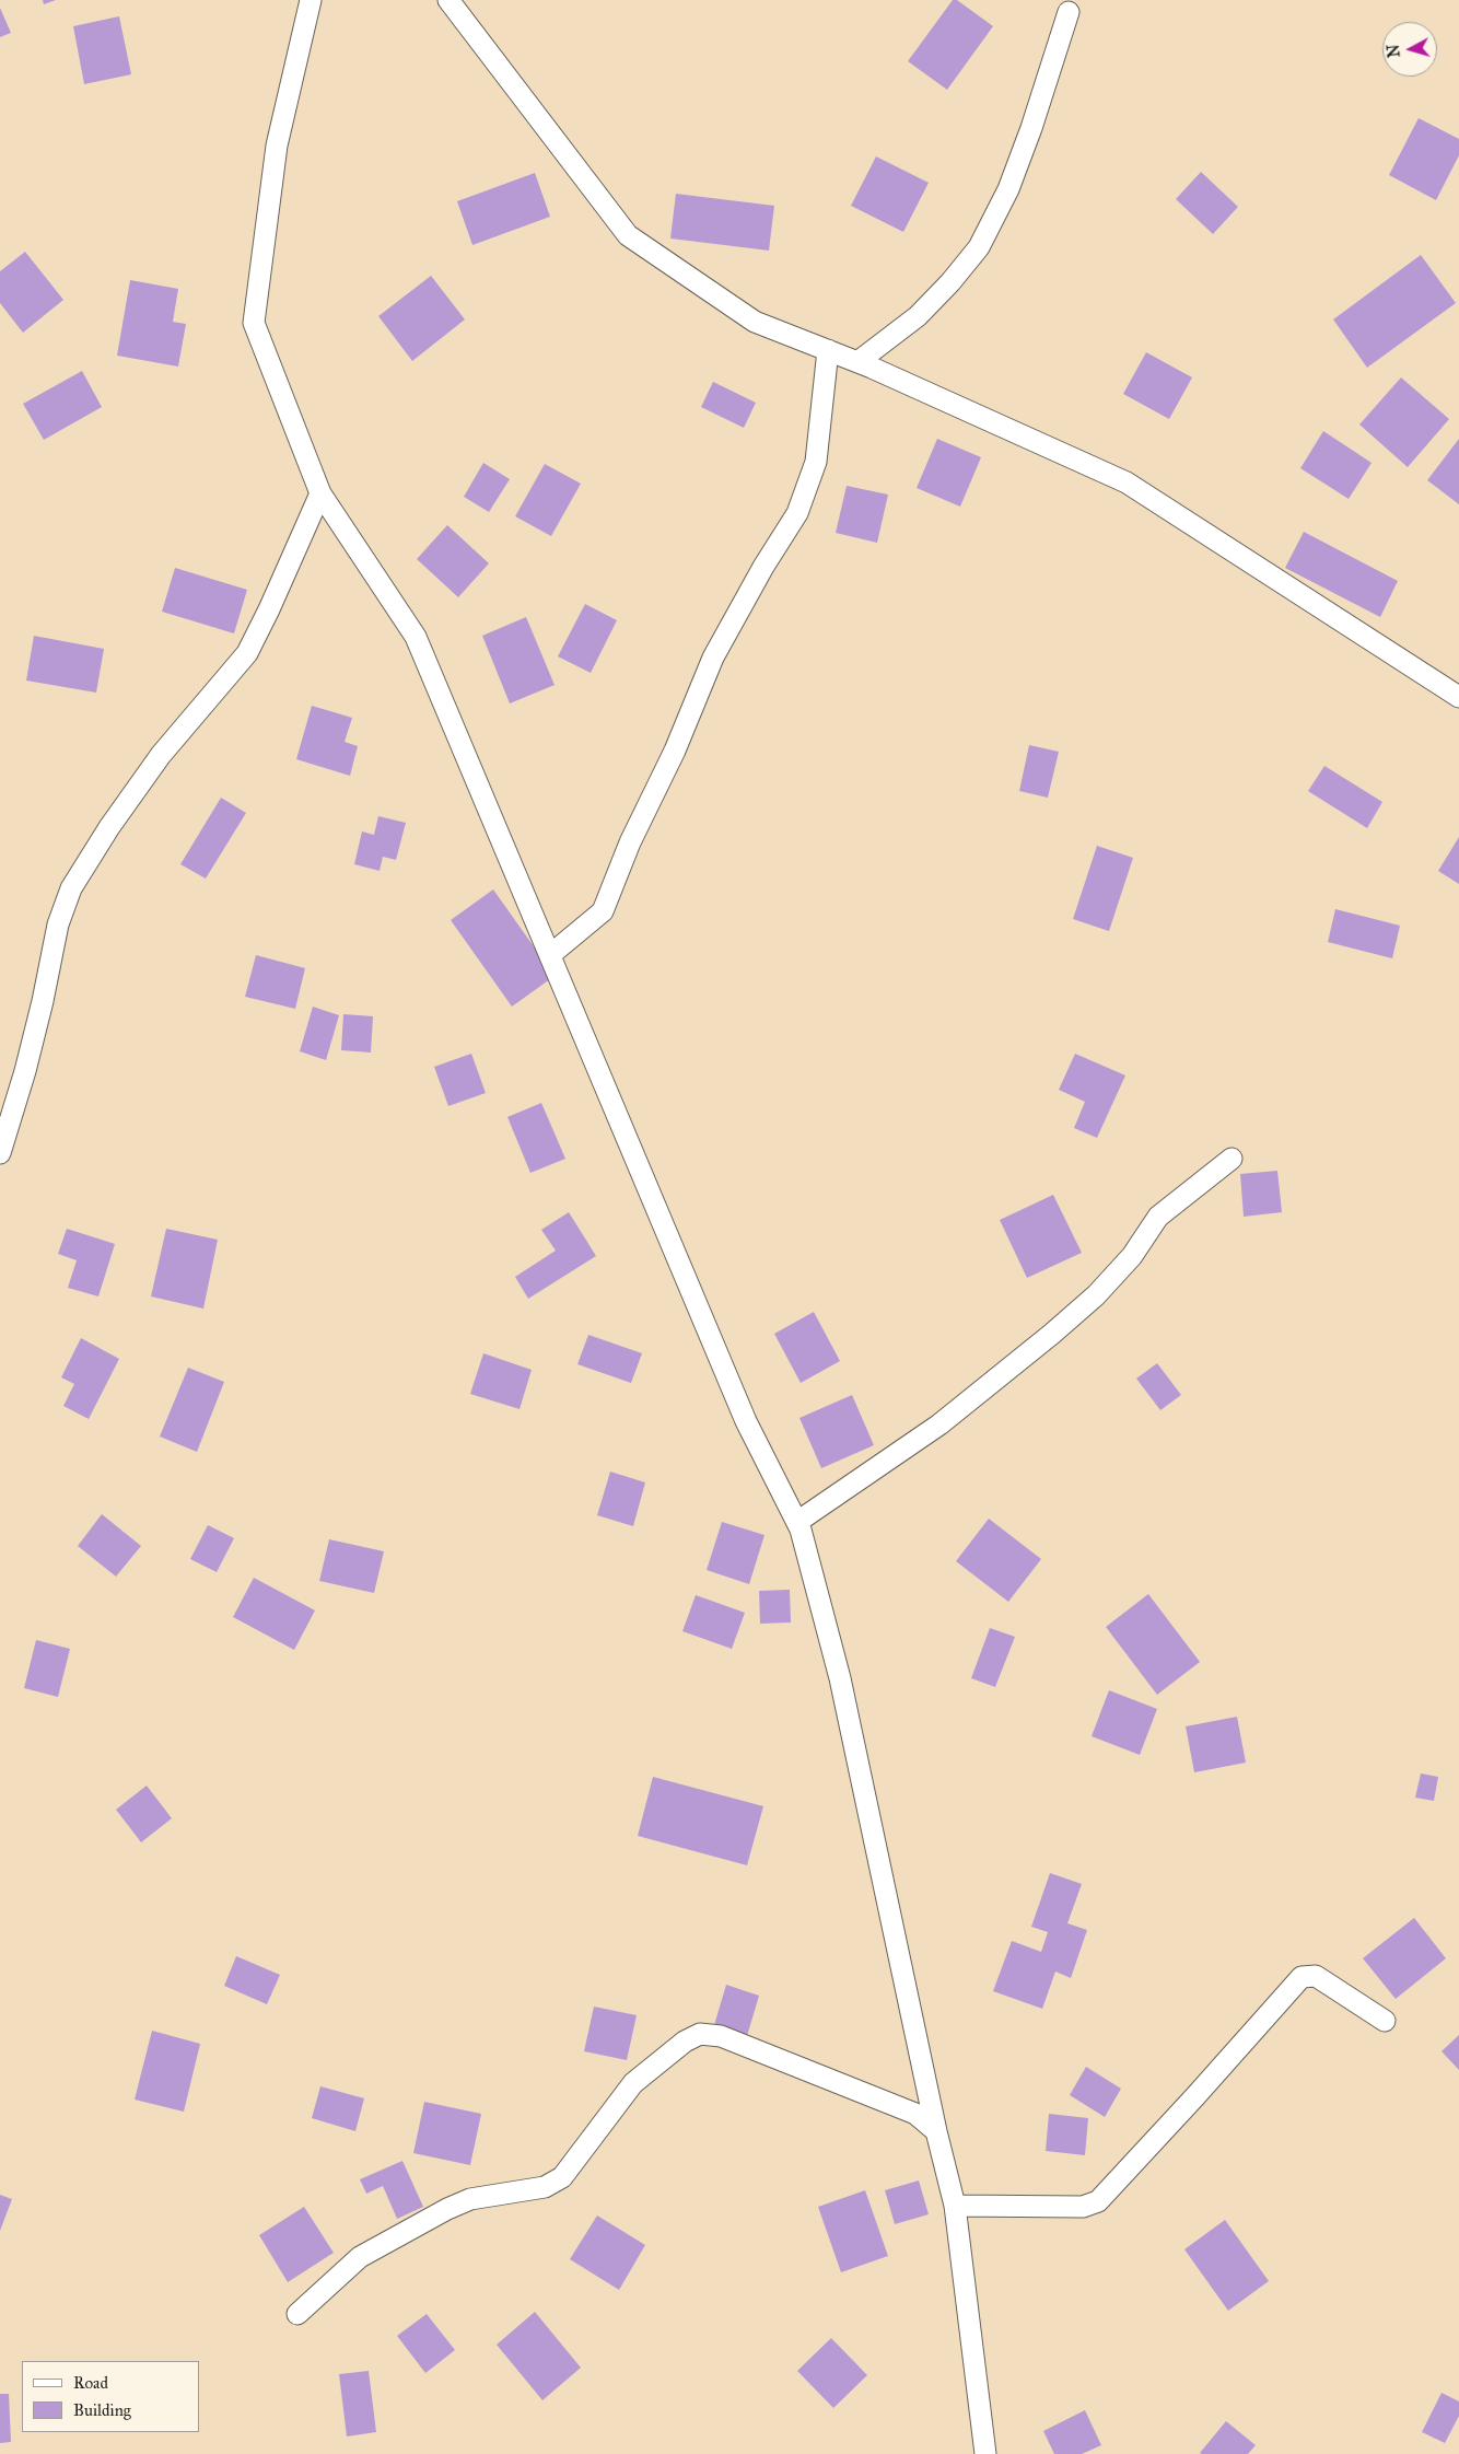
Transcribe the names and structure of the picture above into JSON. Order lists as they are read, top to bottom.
{
  "legend": ["Road", "Building"],
  "north": "left"
}
